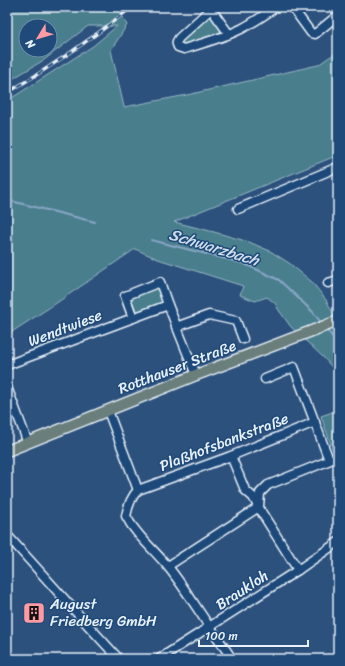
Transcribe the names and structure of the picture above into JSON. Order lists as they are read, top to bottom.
{
  "streets": {
    "main road": ["Rotthauser Straße"],
    "street": ["Wendtwiese", "Plaßhofsbankstraße", "Braukloh"]
  },
  "water": ["Schwarzbach"],
  "places": {
    "building": ["August Friedberg GmbH"]
  },
  "scale_bar": "100 m",
  "north": "bottom left"
}
